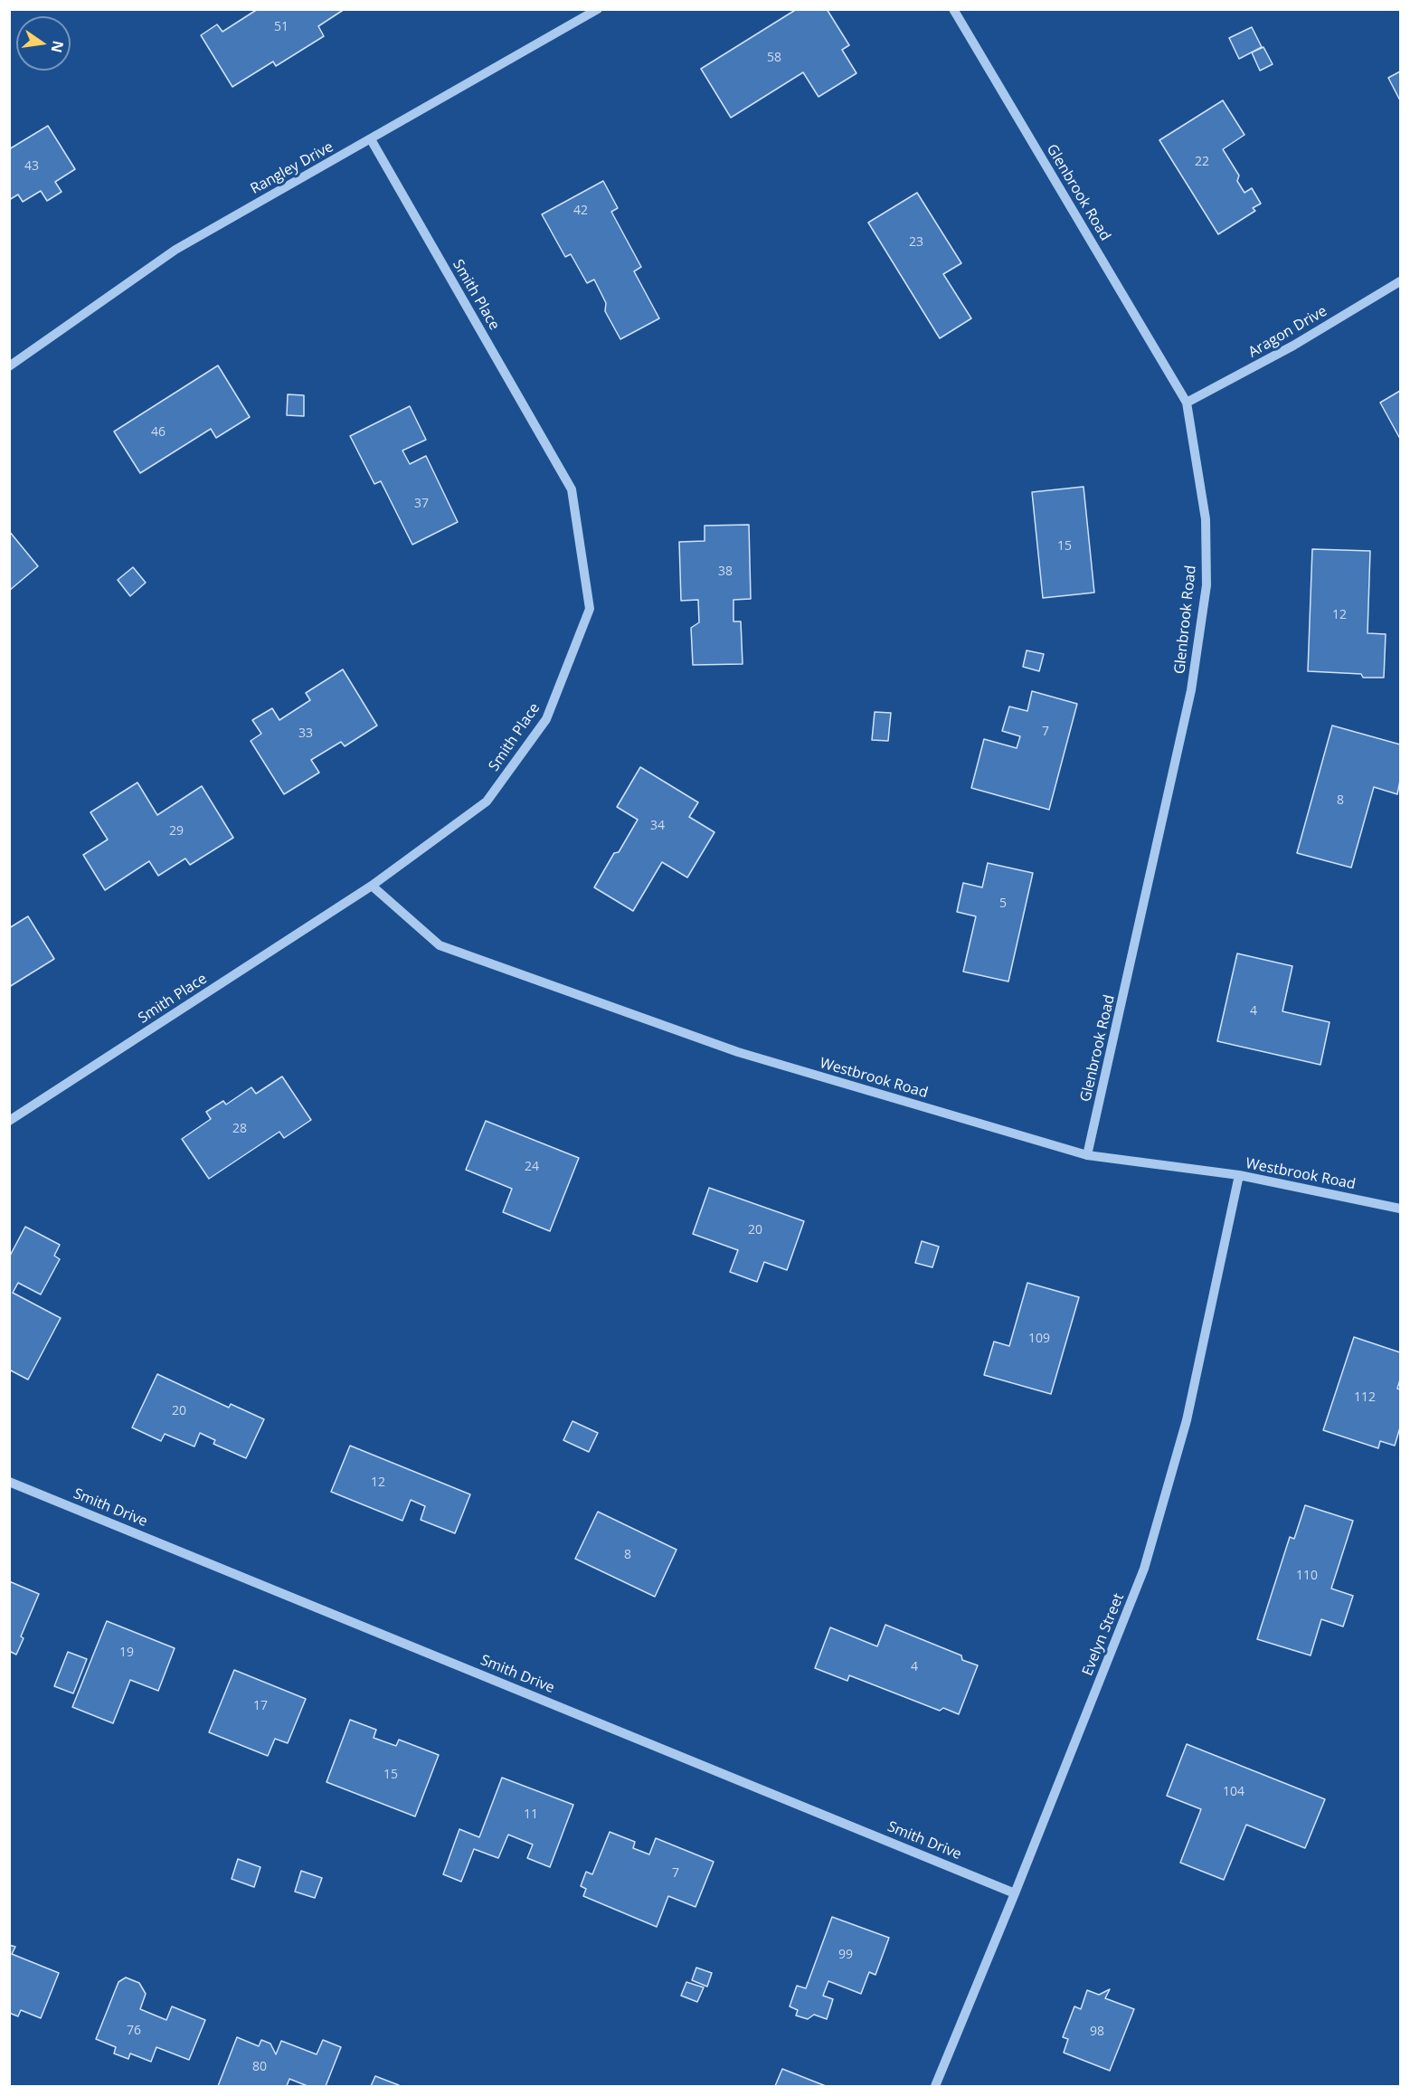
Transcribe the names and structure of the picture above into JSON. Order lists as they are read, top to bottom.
{
  "streets": {
    "street": [
      "Rangley Drive",
      "Glenbrook Road",
      "Smith Place",
      "Aragon Drive",
      "Westbrook Road",
      "Smith Drive",
      "Evelyn Street"
    ]
  },
  "crossings": [
    ["Rangley Drive", "Smith Place"],
    ["Glenbrook Road", "Aragon Drive"],
    ["Glenbrook Road", "Westbrook Road"],
    ["Smith Place", "Westbrook Road"],
    ["Westbrook Road", "Evelyn Street"],
    ["Smith Drive", "Evelyn Street"]
  ],
  "house_numbers": [
    "51",
    "58",
    "22",
    "43",
    "42",
    "23",
    "46",
    "37",
    "15",
    "38",
    "12",
    "7",
    "33",
    "8",
    "34",
    "29",
    "5",
    "4",
    "28",
    "24",
    "20",
    "109",
    "112",
    "20",
    "12",
    "8",
    "110",
    "19",
    "4",
    "17",
    "15",
    "104",
    "11",
    "7",
    "99",
    "76",
    "98",
    "80"
  ],
  "north": "right"
}
